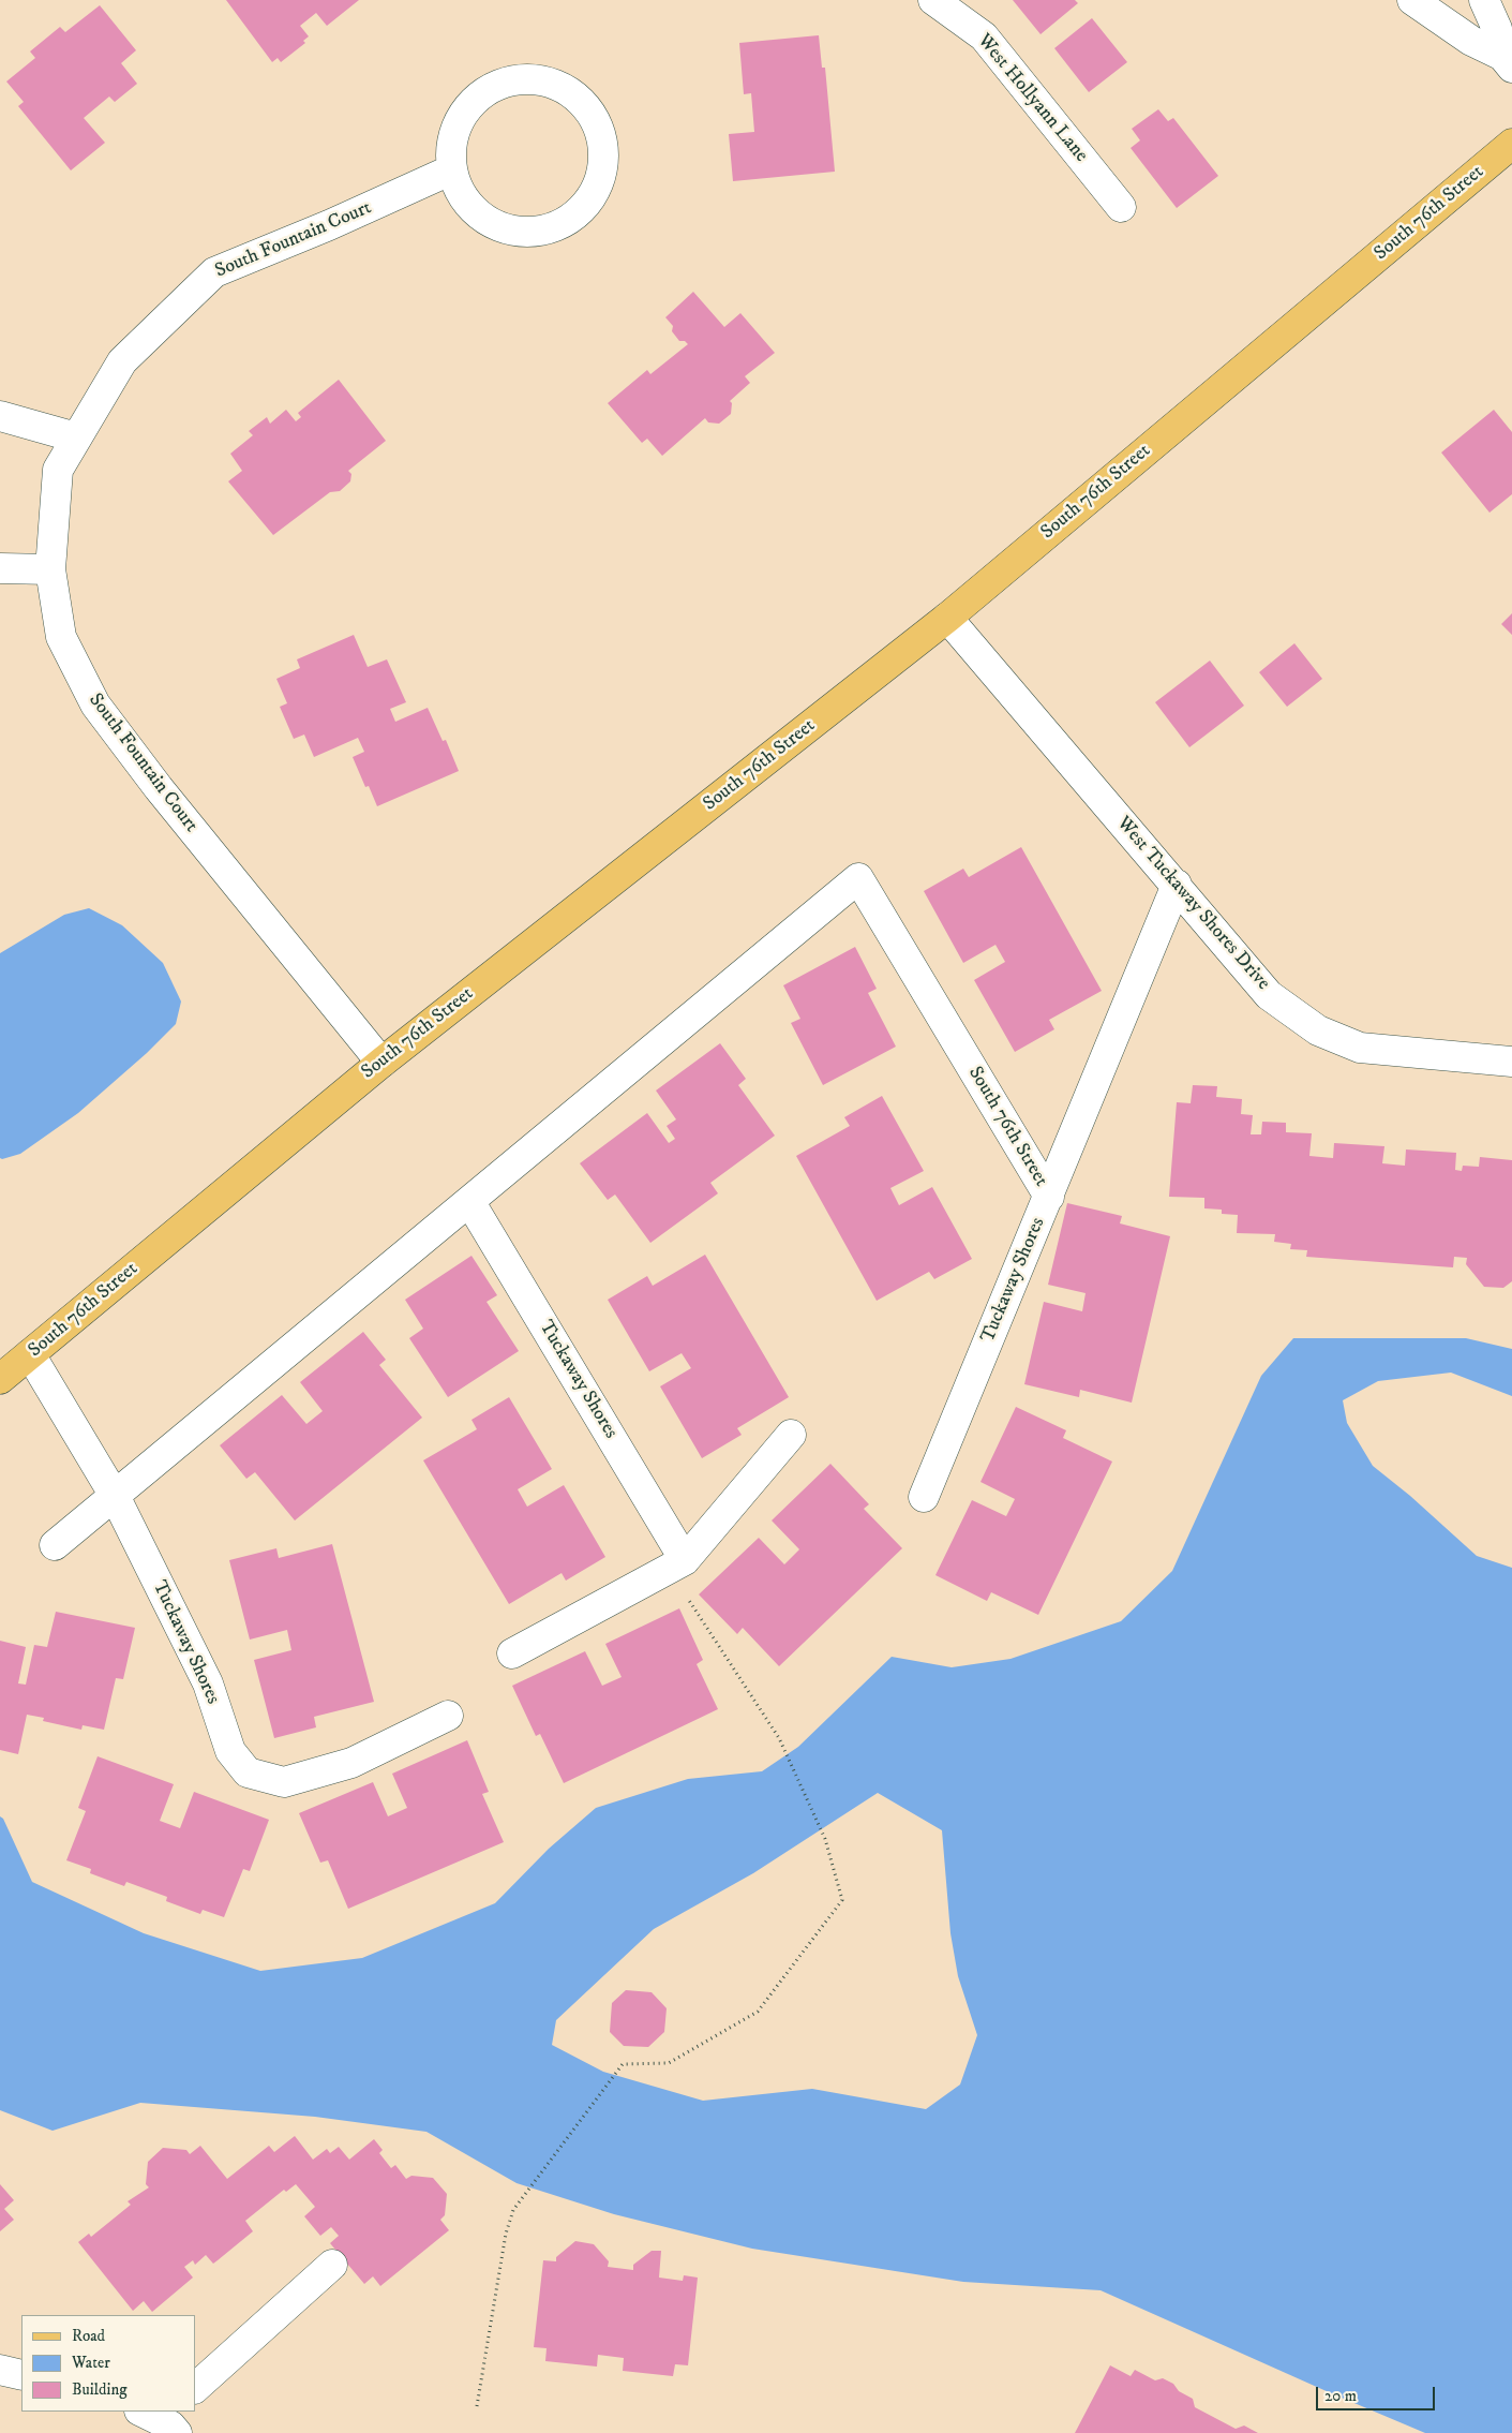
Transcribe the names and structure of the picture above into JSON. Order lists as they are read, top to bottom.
{
  "streets": {
    "main road": ["South 76th Street"],
    "street": [
      "West Hollyann Lane",
      "South Fountain Court",
      "West Tuckaway Shores Drive",
      "Tuckaway Shores"
    ]
  },
  "crossings": [
    ["South 76th Street", "South Fountain Court"],
    ["South 76th Street", "West Tuckaway Shores Drive"],
    ["South 76th Street", "Tuckaway Shores"],
    ["West Tuckaway Shores Drive", "Tuckaway Shores"]
  ],
  "legend": ["Road", "Water", "Building"],
  "scale_bar": "20 m"
}
